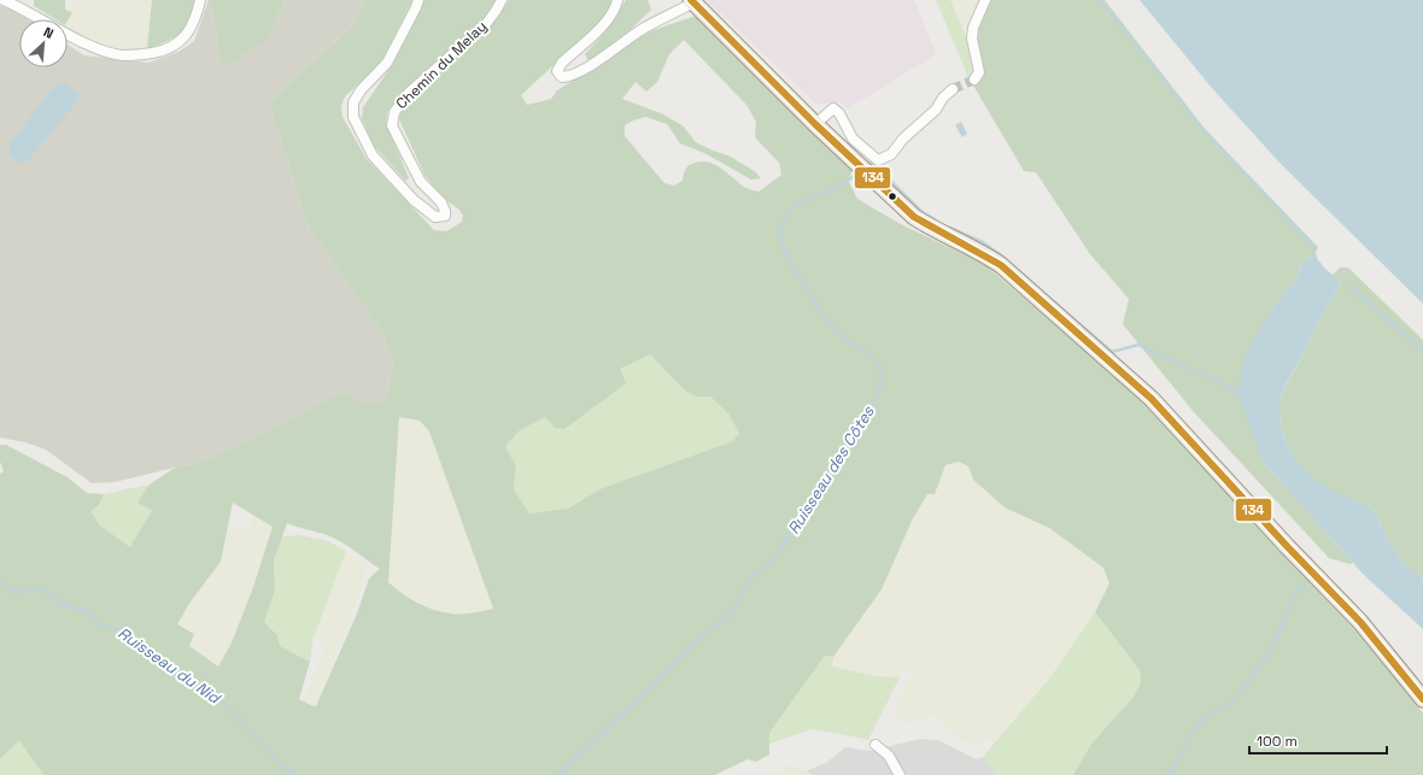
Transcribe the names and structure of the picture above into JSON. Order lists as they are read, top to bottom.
{
  "streets": {
    "street": ["Chemin du Melay"]
  },
  "water": ["Ruisseau des Côtes", "Ruisseau du Nid"],
  "lines": ["transit line 134"],
  "scale_bar": "100 m",
  "north": "top right"
}
